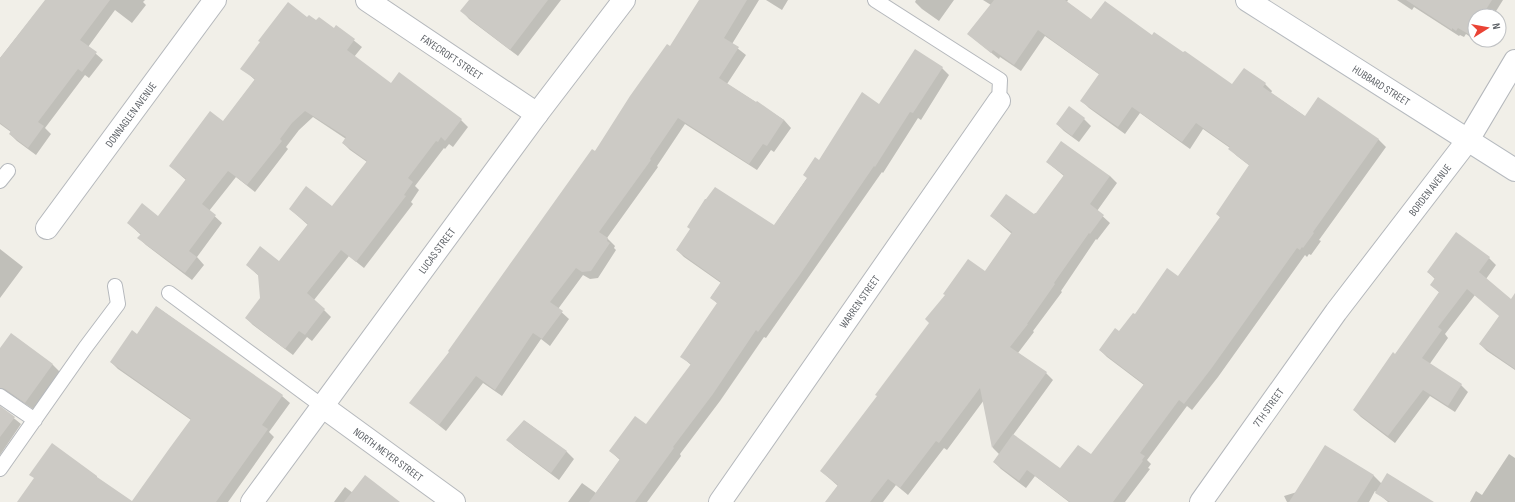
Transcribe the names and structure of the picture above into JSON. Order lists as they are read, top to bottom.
{
  "streets": {
    "street": [
      "FAYECROFT STREET",
      "HUBBARD STREET",
      "DONNAGLEN AVENUE",
      "BORDEN AVENUE",
      "LUCAS STREET",
      "WARREN STREET",
      "7TH STREET",
      "NORTH MEYER STREET"
    ]
  },
  "crossings": [
    ["FAYECROFT STREET", "LUCAS STREET"],
    ["HUBBARD STREET", "BORDEN AVENUE"],
    ["BORDEN AVENUE", "7TH STREET"],
    ["LUCAS STREET", "NORTH MEYER STREET"]
  ],
  "north": "right"
}
